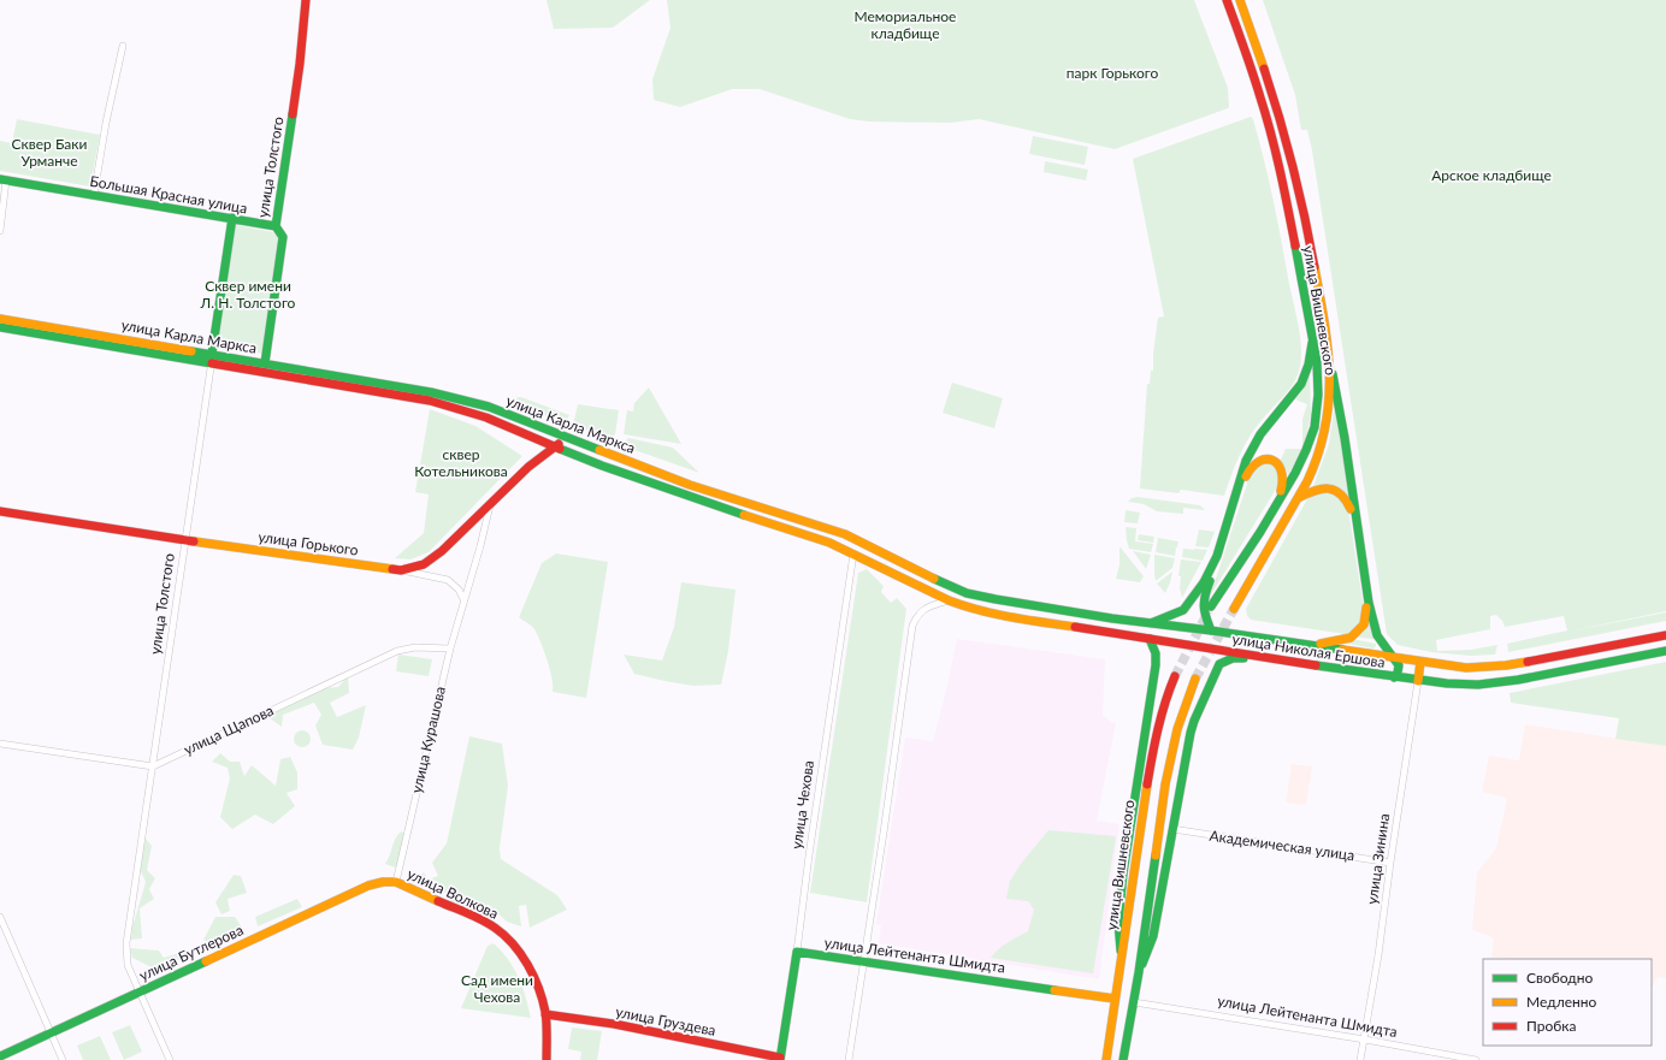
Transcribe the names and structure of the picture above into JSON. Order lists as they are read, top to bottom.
{
  "streets": {
    "main road": [
      "улица Толстого",
      "Большая Красная улица",
      "улица Вишневского",
      "улица Карла Маркса",
      "улица Горького",
      "улица Николая Ершова",
      "улица Чехова",
      "улица Зинина",
      "улица Волкова",
      "улица Бутлерова",
      "улица Лейтенанта Шмидта",
      "улица Груздева"
    ],
    "street": ["улица Щапова", "улица Курашова", "Академическая улица"]
  },
  "crossings": [
    ["улица Толстого", "Большая Красная улица"],
    ["улица Толстого", "улица Карла Маркса"],
    ["улица Толстого", "улица Горького"],
    ["улица Толстого", "улица Щапова"],
    ["улица Толстого", "улица Бутлерова"],
    ["улица Вишневского", "улица Лейтенанта Шмидта"],
    ["улица Карла Маркса", "улица Горького"],
    ["улица Карла Маркса", "улица Николая Ершова"],
    ["улица Карла Маркса", "улица Чехова"],
    ["улица Горького", "улица Курашова"],
    ["улица Николая Ершова", "улица Зинина"],
    ["улица Щапова", "улица Курашова"],
    ["улица Курашова", "улица Волкова"],
    ["улица Курашова", "улица Бутлерова"],
    ["улица Чехова", "улица Лейтенанта Шмидта"],
    ["улица Чехова", "улица Груздева"],
    ["Академическая улица", "улица Зинина"],
    ["улица Зинина", "улица Лейтенанта Шмидта"],
    ["улица Волкова", "улица Бутлерова"],
    ["улица Волкова", "улица Груздева"]
  ],
  "parks": [
    "Мемориальное кладбище",
    "парк Горького",
    "Сквер Баки Урманче",
    "Арское кладбище",
    "Сквер имени Л. Н. Толстого",
    "сквер Котельникова",
    "Сад имени Чехова"
  ],
  "legend": ["Свободно", "Медленно", "Пробка"]
}
